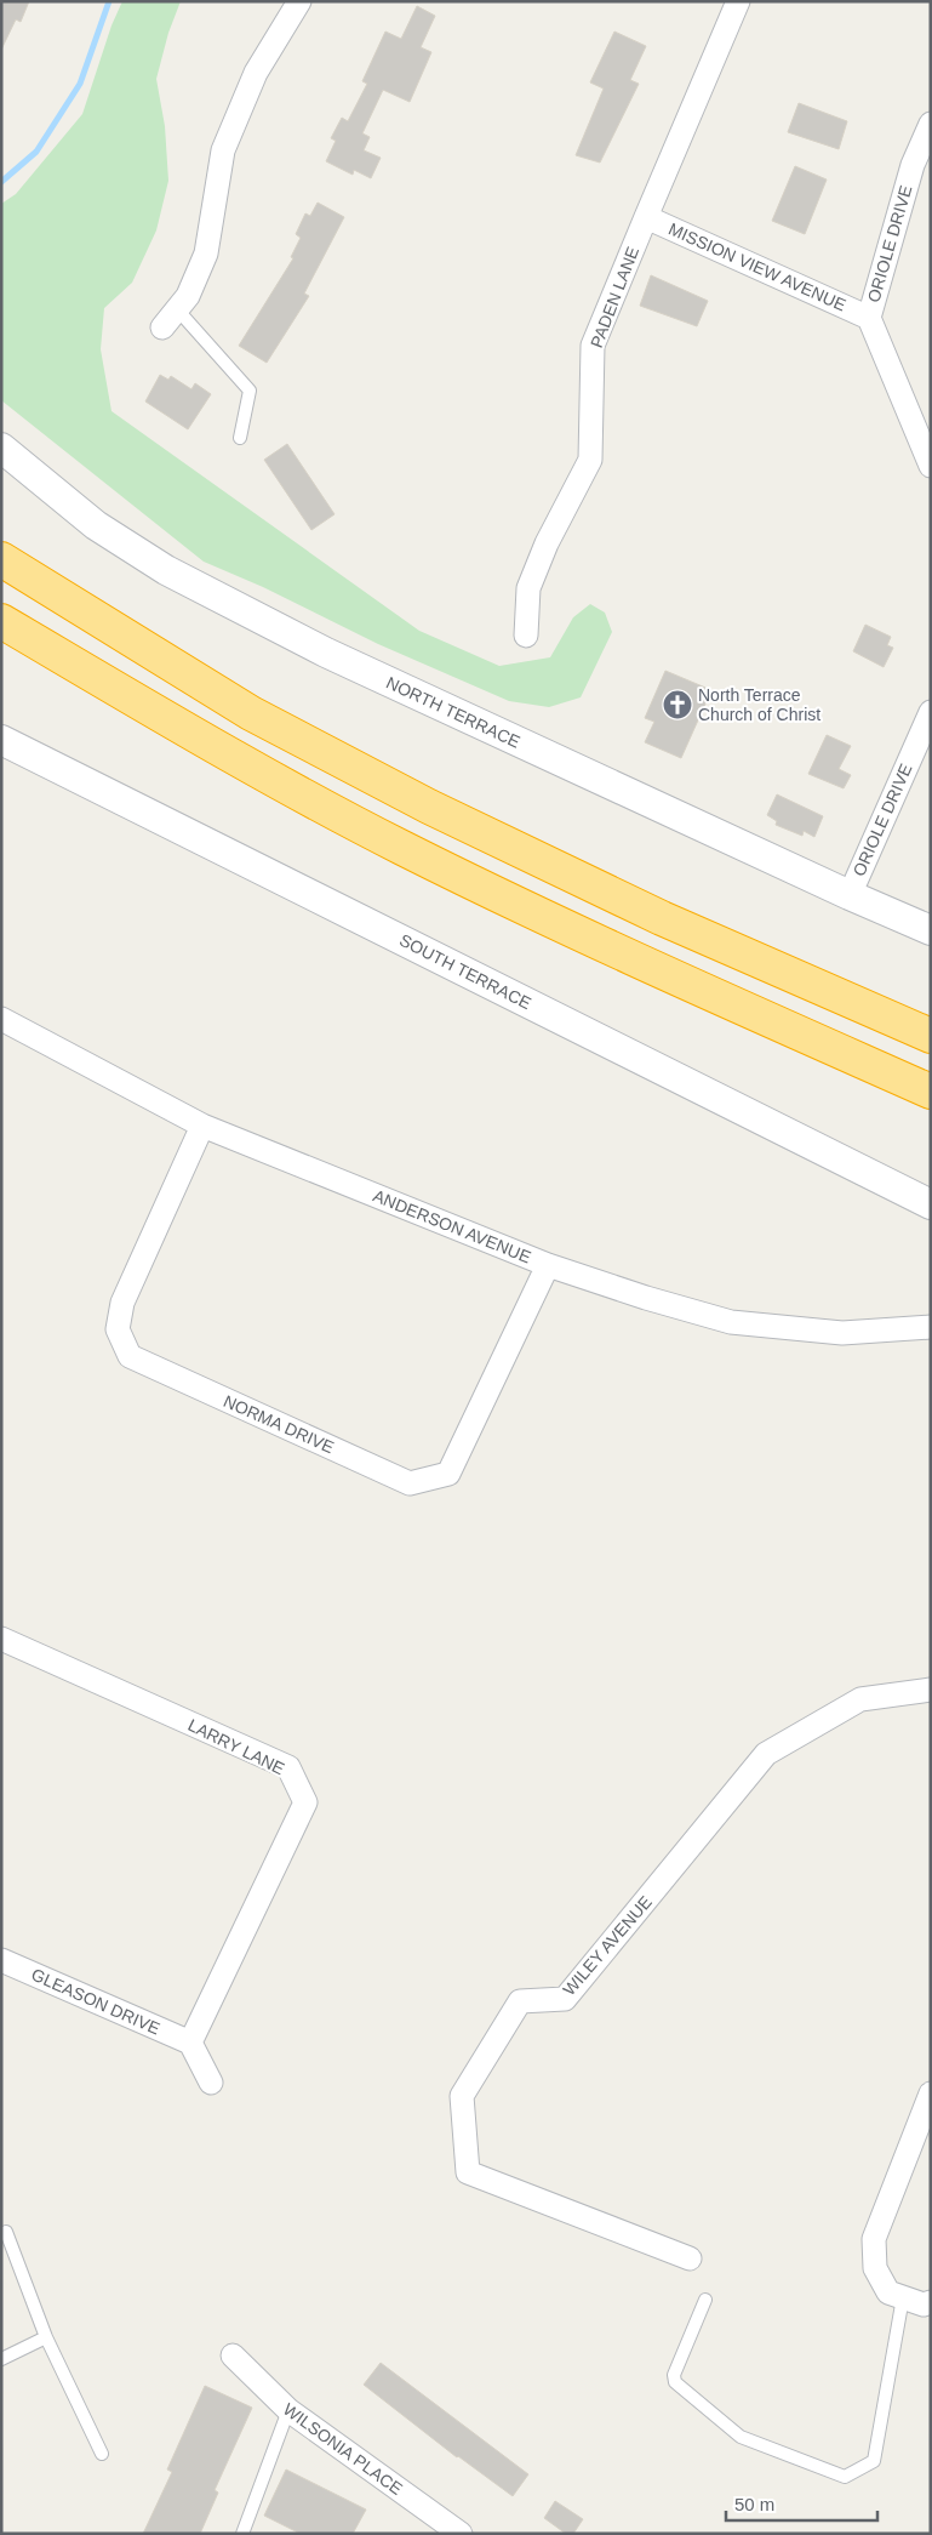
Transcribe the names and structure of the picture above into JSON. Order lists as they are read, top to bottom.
{
  "streets": {
    "street": [
      "ORIOLE DRIVE",
      "MISSION VIEW AVENUE",
      "PADEN LANE",
      "NORTH TERRACE",
      "SOUTH TERRACE",
      "ANDERSON AVENUE",
      "NORMA DRIVE",
      "LARRY LANE",
      "WILEY AVENUE",
      "GLEASON DRIVE",
      "WILSONIA PLACE"
    ]
  },
  "crossings": [
    ["ORIOLE DRIVE", "MISSION VIEW AVENUE"],
    ["ORIOLE DRIVE", "NORTH TERRACE"],
    ["MISSION VIEW AVENUE", "PADEN LANE"],
    ["ANDERSON AVENUE", "NORMA DRIVE"],
    ["LARRY LANE", "GLEASON DRIVE"]
  ],
  "places": {
    "church": ["North Terrace Church of Christ"]
  },
  "scale_bar": "50 m"
}
